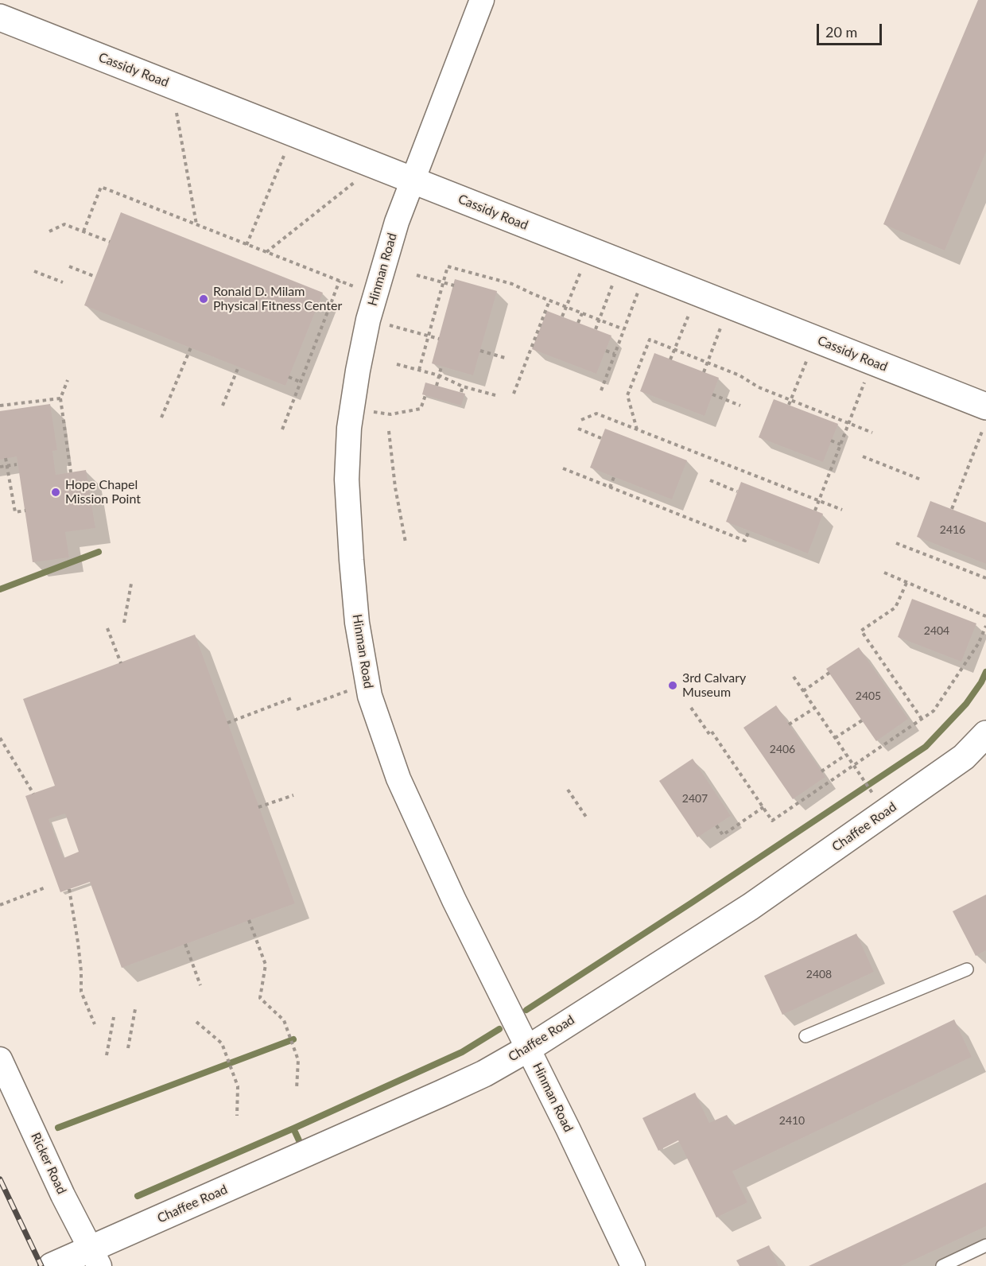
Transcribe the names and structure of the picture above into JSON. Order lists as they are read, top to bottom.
{
  "streets": {
    "street": [
      "Cassidy Road",
      "Hinman Road",
      "Chaffee Road",
      "Ricker Road"
    ]
  },
  "crossings": [
    ["Cassidy Road", "Hinman Road"],
    ["Hinman Road", "Chaffee Road"],
    ["Chaffee Road", "Ricker Road"]
  ],
  "places": ["Ronald D. Milam Physical Fitness Center", "Hope Chapel Mission Point", "3rd Calvary Museum"],
  "house_numbers": [
    "2416",
    "2404",
    "2405",
    "2406",
    "2407",
    "2408",
    "2410"
  ],
  "scale_bar": "20 m"
}
